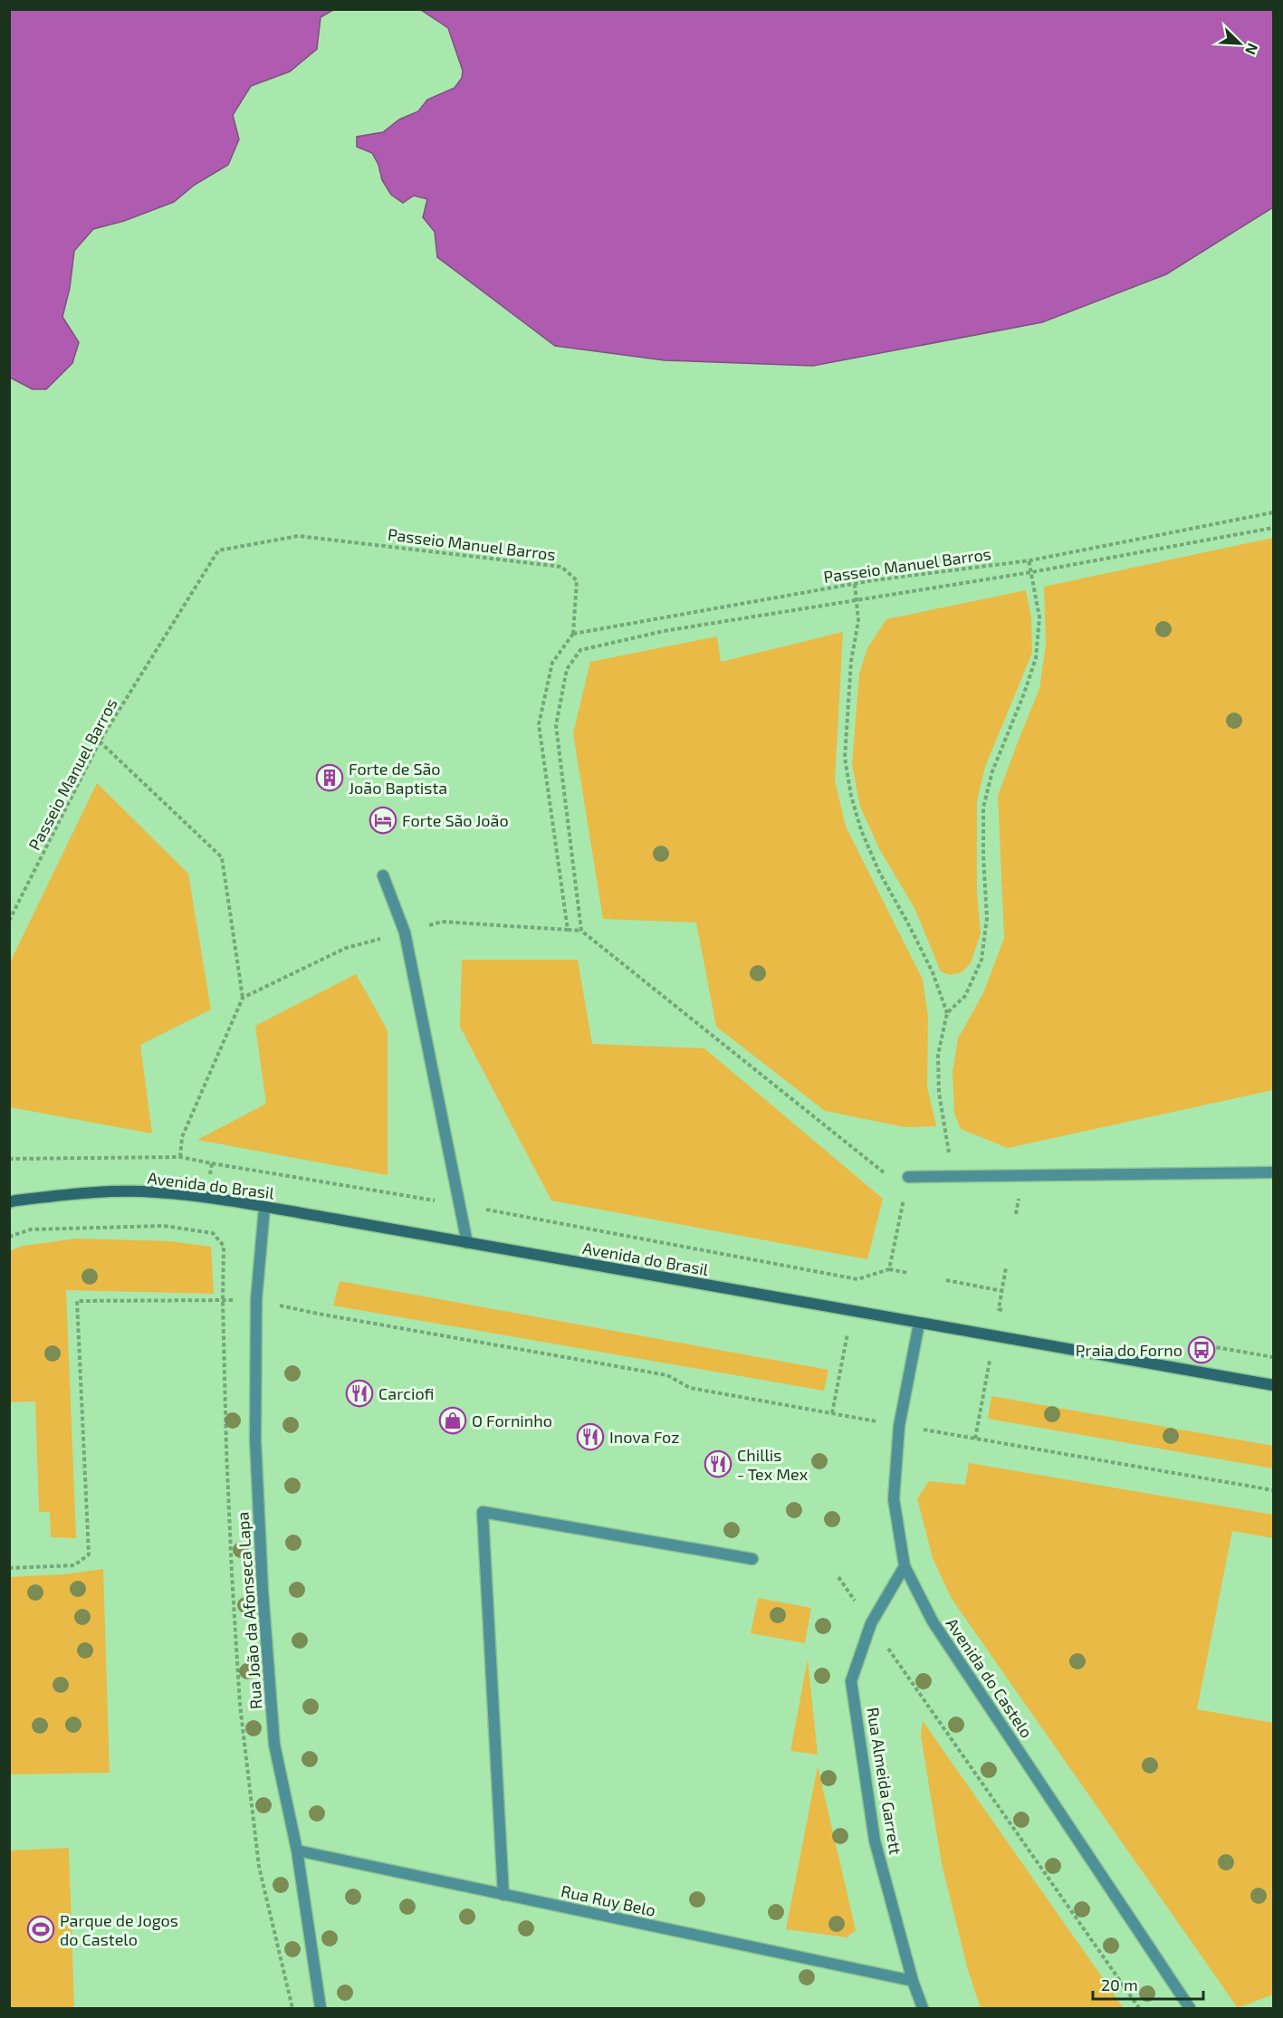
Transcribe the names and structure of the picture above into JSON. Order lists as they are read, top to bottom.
{
  "streets": {
    "main road": ["Avenida do Brasil"],
    "street": [
      "Rua João da Afonseca Lapa",
      "Avenida do Castelo",
      "Rua Almeida Garrett",
      "Rua Ruy Belo"
    ],
    "path": ["Passeio Manuel Barros"]
  },
  "crossings": [
    ["Avenida do Brasil", "Rua João da Afonseca Lapa"],
    ["Avenida do Brasil", "Avenida do Castelo"],
    ["Rua João da Afonseca Lapa", "Rua Ruy Belo"],
    ["Avenida do Castelo", "Rua Almeida Garrett"],
    ["Rua Almeida Garrett", "Rua Ruy Belo"]
  ],
  "places": {
    "building": ["Forte de São João Baptista"],
    "hotel": ["Forte São João"],
    "bus stop": ["Praia do Forno"],
    "restaurant": ["Carciofi", "Inova Foz", "Chillis - Tex Mex"],
    "shop": ["O Forninho"],
    "sports": ["Parque de Jogos do Castelo"]
  },
  "scale_bar": "20 m",
  "north": "bottom right"
}
